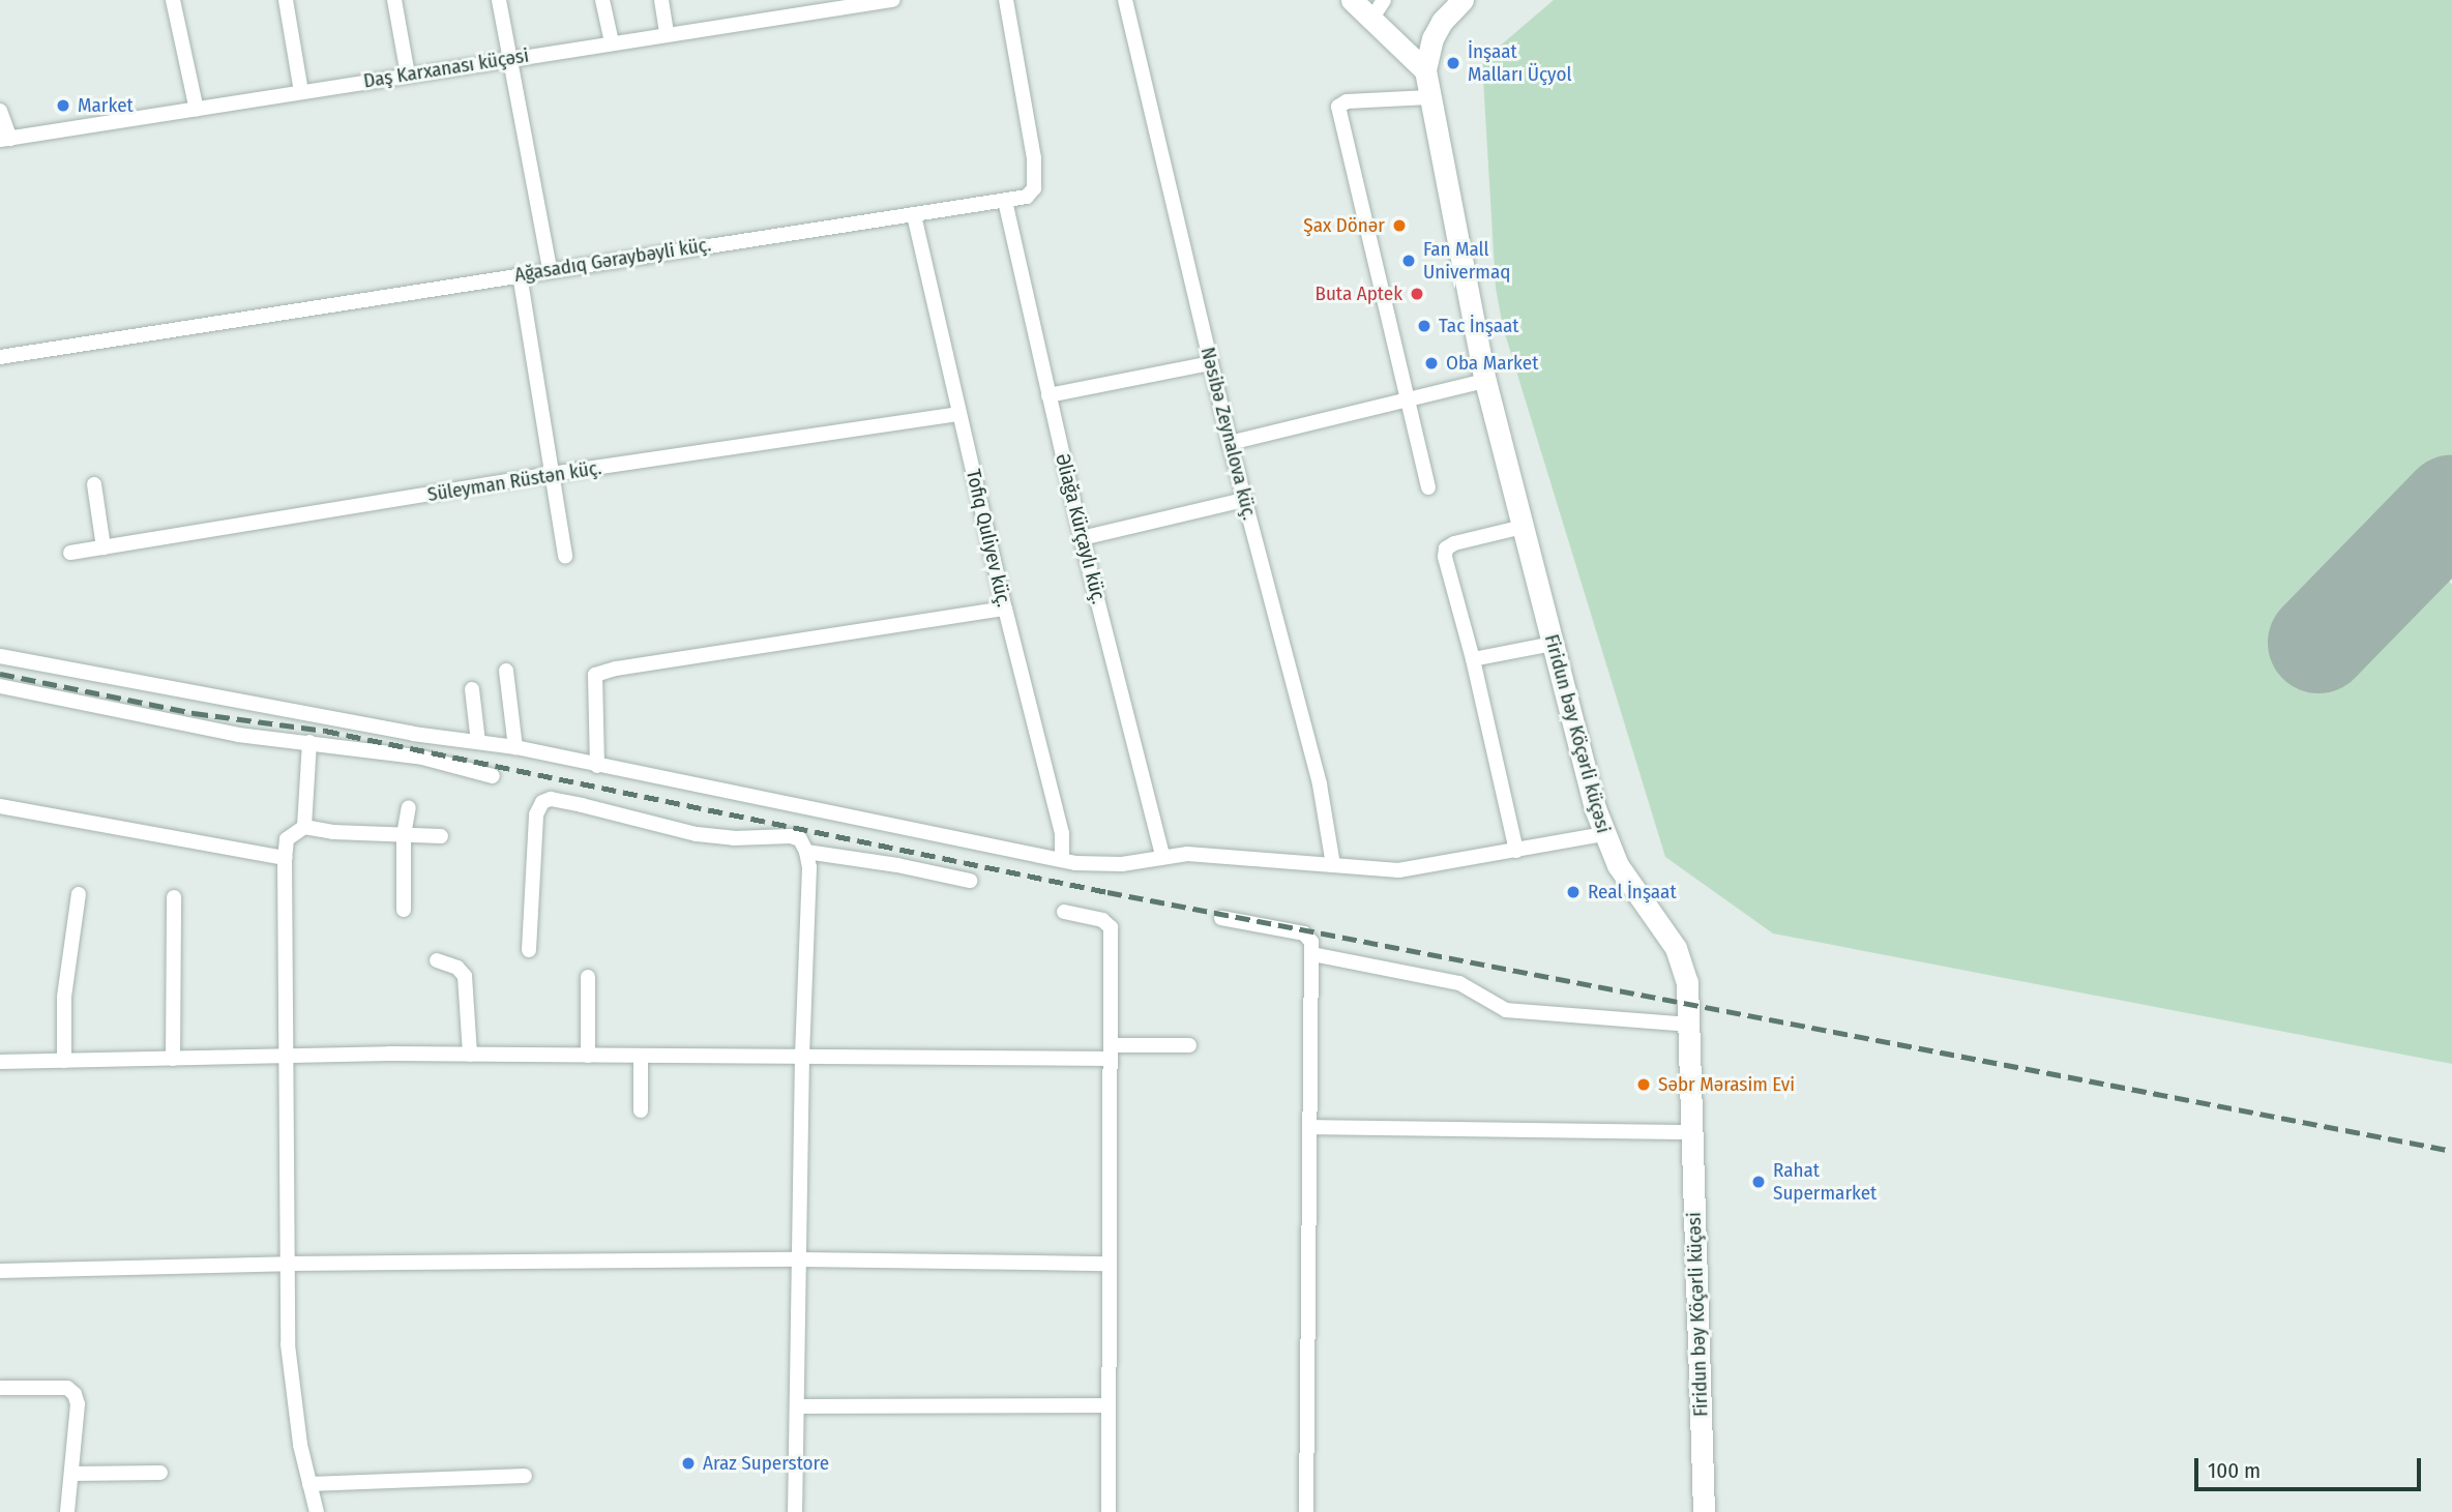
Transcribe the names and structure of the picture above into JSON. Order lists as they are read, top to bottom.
{
  "streets": {
    "street": [
      "Daş Karxanası küçəsi",
      "Ağasadıq Gəraybəyli küç.",
      "Nəsibə Zeynalova küç.",
      "Süleyman Rüstən küç.",
      "Əliağa Kürçaylı küç.",
      "Tofiq Quliyev küç.",
      "Firidun bəy Köçərli küçəsi"
    ]
  },
  "crossings": [
    ["Ağasadıq Gəraybəyli küç.", "Əliağa Kürçaylı küç."],
    ["Ağasadıq Gəraybəyli küç.", "Tofiq Quliyev küç."],
    ["Süleyman Rüstən küç.", "Tofiq Quliyev küç."]
  ],
  "places": [
    "İnşaat Malları Üçyol",
    "Market",
    "Şax Dönər",
    "Fan Mall Univermaq",
    "Buta Aptek",
    "Tac İnşaat",
    "Oba Market",
    "Real İnşaat",
    "Səbr Mərasim Evi",
    "Rahat Supermarket",
    "Araz Superstore"
  ],
  "scale_bar": "100 m"
}
